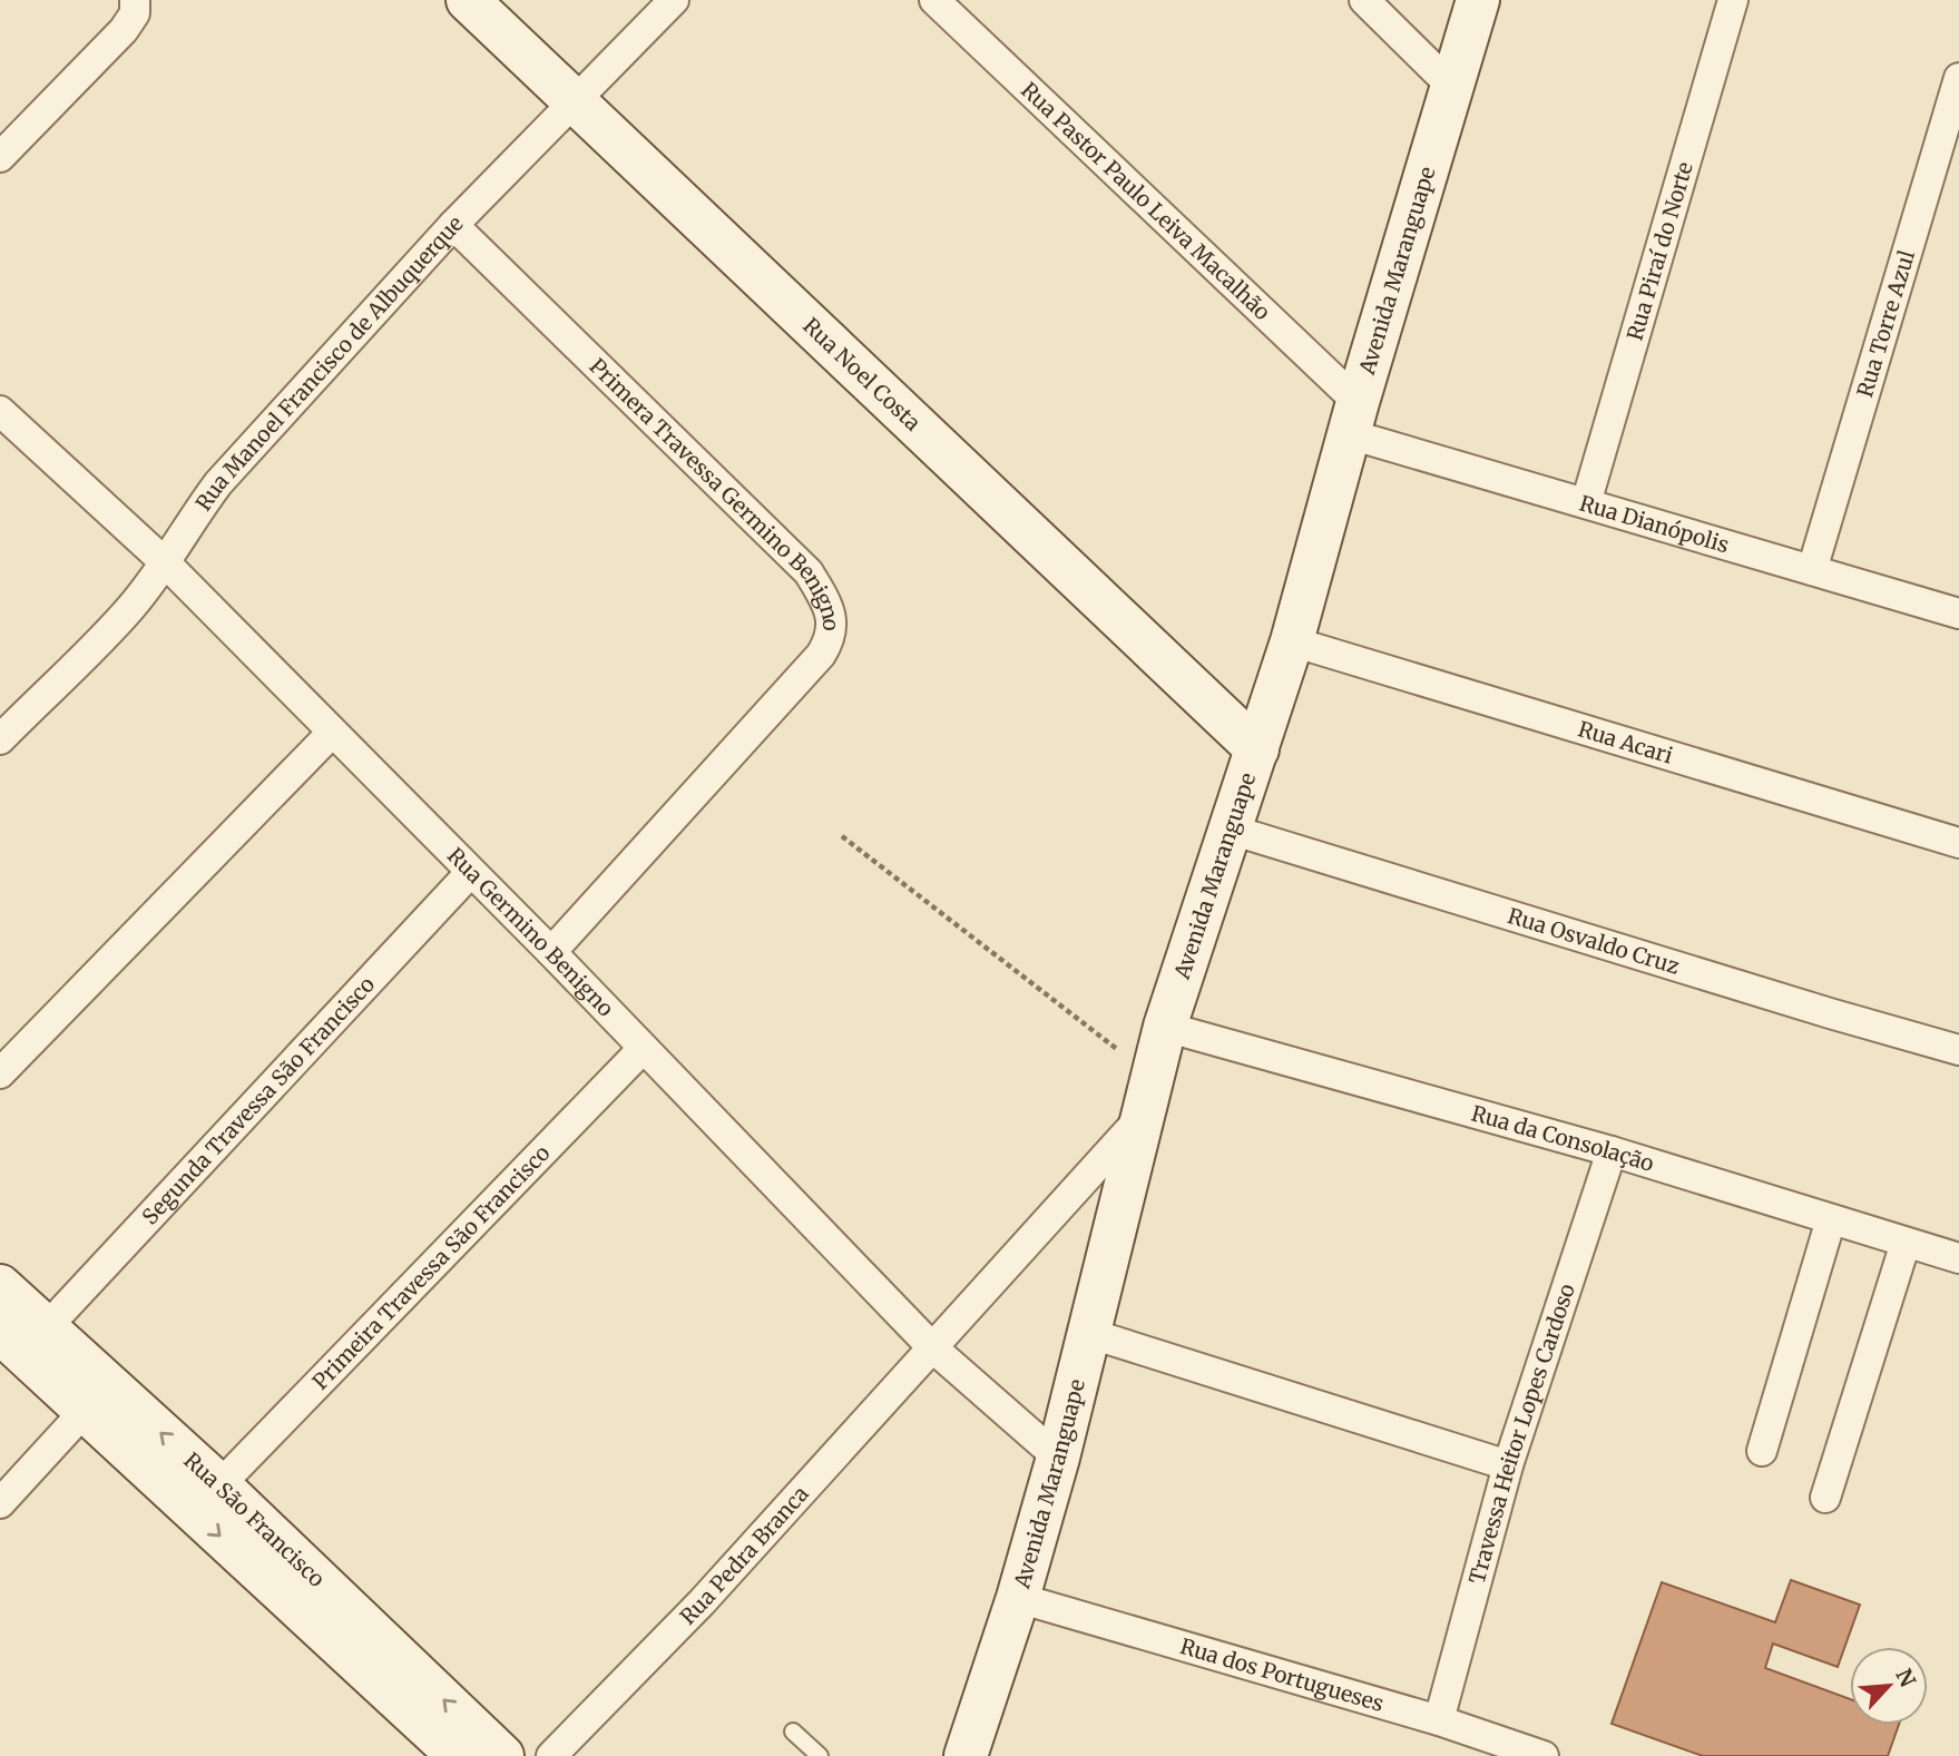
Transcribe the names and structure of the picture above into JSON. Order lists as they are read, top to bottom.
{
  "streets": {
    "street": [
      "Rua Pastor Paulo Leiva Macalhão",
      "Rua Piraí do Norte",
      "Avenida Maranguape",
      "Rua Torre Azul",
      "Rua Manoel Francisco de Albuquerque",
      "Rua Noel Costa",
      "Primera Travessa Germino Benigno",
      "Rua Dianópolis",
      "Rua Acari",
      "Rua Germino Benigno",
      "Rua Osvaldo Cruz",
      "Segunda Travessa São Francisco",
      "Rua da Consolação",
      "Primeira Travessa São Francisco",
      "Travessa Heitor Lopes Cardoso",
      "Rua São Francisco",
      "Rua Pedra Branca",
      "Rua dos Portugueses"
    ]
  },
  "crossings": [
    ["Rua Pastor Paulo Leiva Macalhão", "Avenida Maranguape"],
    ["Rua Pastor Paulo Leiva Macalhão", "Rua Dianópolis"],
    ["Rua Piraí do Norte", "Rua Dianópolis"],
    ["Avenida Maranguape", "Rua Noel Costa"],
    ["Avenida Maranguape", "Rua Dianópolis"],
    ["Avenida Maranguape", "Rua Acari"],
    ["Avenida Maranguape", "Rua Germino Benigno"],
    ["Avenida Maranguape", "Rua Osvaldo Cruz"],
    ["Avenida Maranguape", "Rua da Consolação"],
    ["Avenida Maranguape", "Rua Pedra Branca"],
    ["Avenida Maranguape", "Rua dos Portugueses"],
    ["Rua Torre Azul", "Rua Dianópolis"],
    ["Rua Manoel Francisco de Albuquerque", "Rua Noel Costa"],
    ["Rua Manoel Francisco de Albuquerque", "Primera Travessa Germino Benigno"],
    ["Rua Manoel Francisco de Albuquerque", "Rua Germino Benigno"],
    ["Primera Travessa Germino Benigno", "Rua Germino Benigno"],
    ["Rua Germino Benigno", "Segunda Travessa São Francisco"],
    ["Rua Germino Benigno", "Primeira Travessa São Francisco"],
    ["Rua Germino Benigno", "Rua Pedra Branca"],
    ["Segunda Travessa São Francisco", "Rua São Francisco"],
    ["Rua da Consolação", "Travessa Heitor Lopes Cardoso"],
    ["Primeira Travessa São Francisco", "Rua São Francisco"],
    ["Travessa Heitor Lopes Cardoso", "Rua dos Portugueses"]
  ],
  "north": "top right"
}
